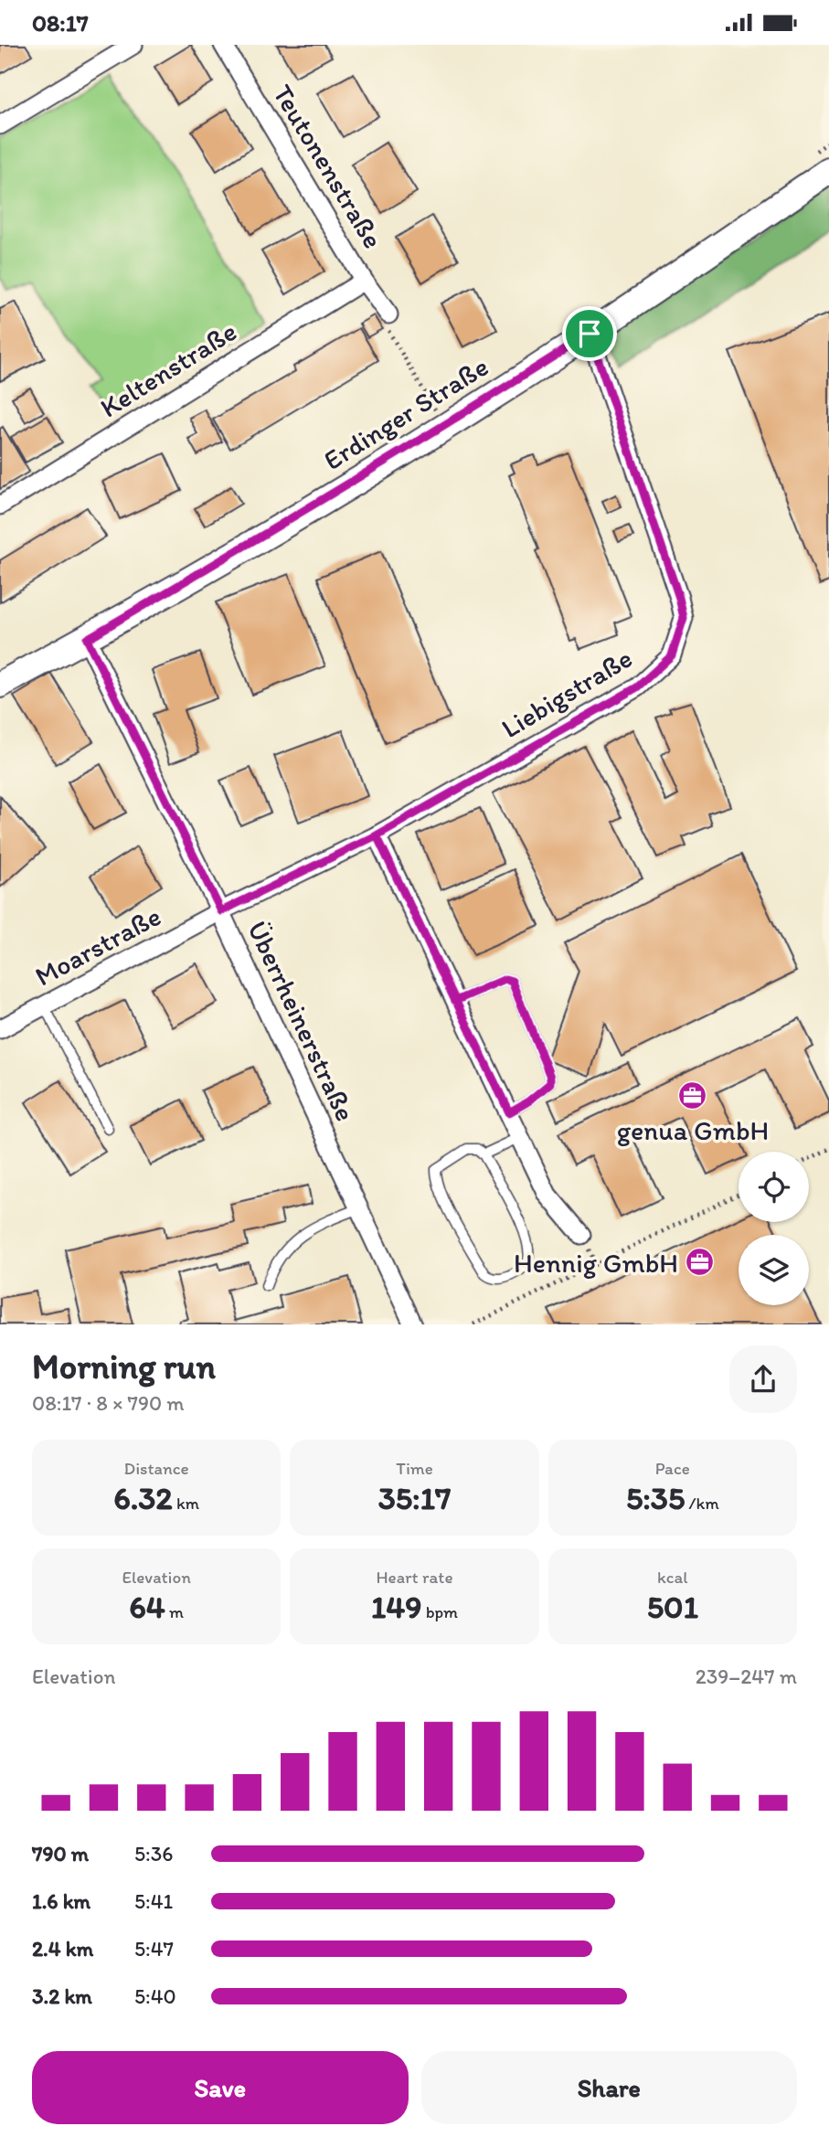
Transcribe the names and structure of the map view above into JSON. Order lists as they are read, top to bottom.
{
  "streets": {
    "street": [
      "Teutonenstraße",
      "Keltenstraße",
      "Erdinger Straße",
      "Liebigstraße",
      "Moarstraße",
      "Überrheinerstraße"
    ]
  },
  "crossings": [
    ["Teutonenstraße", "Keltenstraße"],
    ["Erdinger Straße", "Liebigstraße"],
    ["Erdinger Straße", "Überrheinerstraße"],
    ["Liebigstraße", "Moarstraße"],
    ["Liebigstraße", "Überrheinerstraße"],
    ["Moarstraße", "Überrheinerstraße"]
  ],
  "places": {
    "office": ["genua GmbH", "Hennig GmbH"]
  },
  "page": {
    "status": "08:17",
    "heading": ["Morning run", "08:17 · 8 × 790 m"],
    "stats": [
      ["Distance", "6.32 km"],
      ["Time", "35:17"],
      ["Pace", "5:35 /km"],
      ["Elevation", "64 m"],
      ["Heart rate", "149 bpm"],
      ["kcal", "501"]
    ],
    "chart": ["Elevation", "239–247 m"],
    "list": [
      {
        "name": "790 m",
        "note": "5:36"
      },
      {
        "name": "1.6 km",
        "note": "5:41"
      },
      {
        "name": "2.4 km",
        "note": "5:47"
      },
      {
        "name": "3.2 km",
        "note": "5:40"
      }
    ],
    "buttons": ["Save", "Share"]
  }
}
